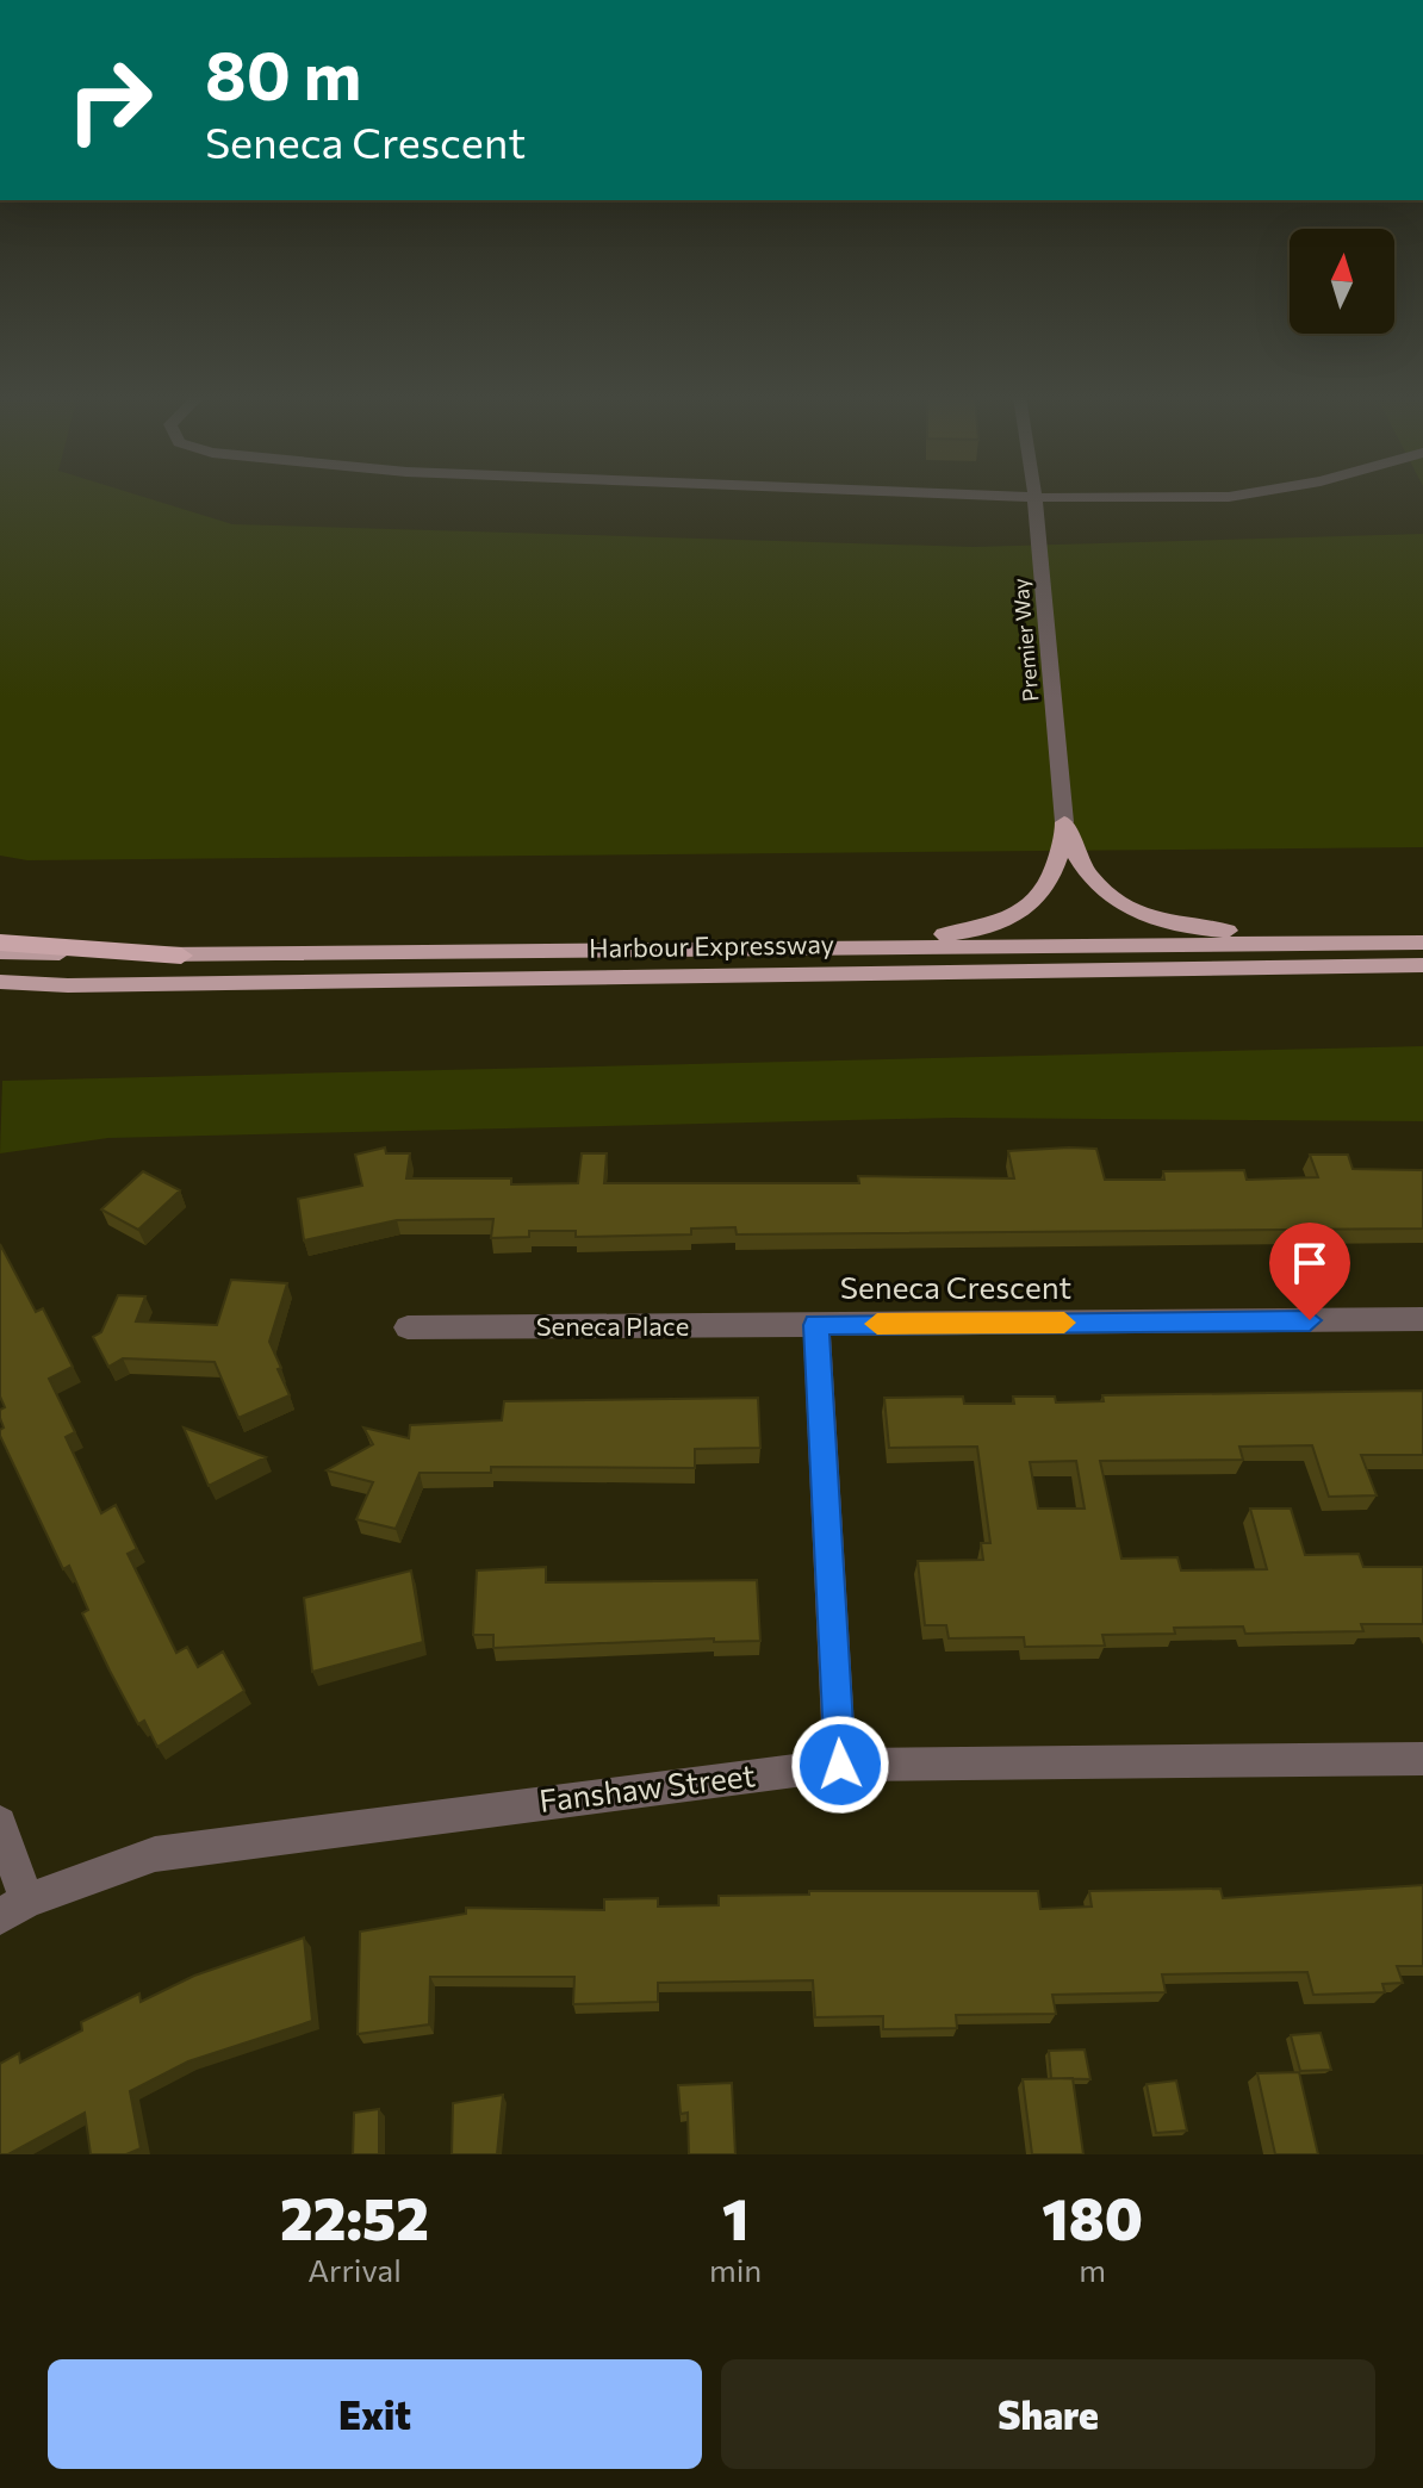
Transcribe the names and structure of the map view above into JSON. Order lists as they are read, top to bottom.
{
  "streets": {
    "main road": ["Harbour Expressway"],
    "street": [
      "Premier Way",
      "Seneca Crescent",
      "Seneca Place",
      "Fanshaw Street"
    ]
  },
  "crossings": [
    ["Seneca Crescent", "Seneca Place"],
    ["Seneca Crescent", "Fanshaw Street"]
  ],
  "north": "top",
  "page": {
    "turn": ["80 m", "Seneca Crescent"],
    "eta": [
      "22:52",
      "Arrival",
      "1",
      "min",
      "180",
      "m"
    ],
    "buttons": ["Exit", "Share"]
  }
}
